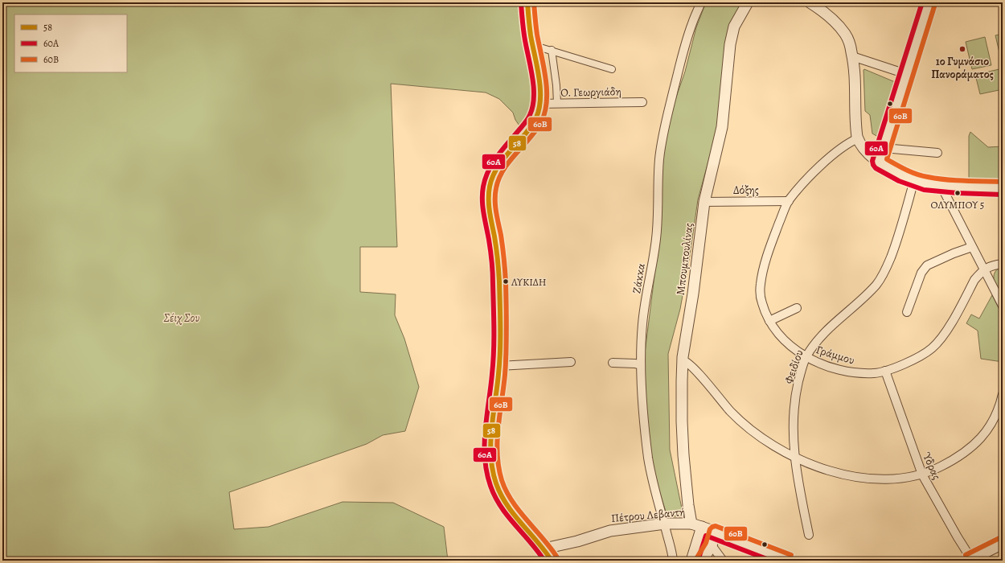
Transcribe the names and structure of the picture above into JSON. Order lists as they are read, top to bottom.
{
  "streets": {
    "street": [
      "Ο. Γεωργιάδη",
      "Δόξης",
      "Μπουμπουλίνας",
      "Ζάκκα",
      "Γράμμου",
      "Φειδίου",
      "Ύδρας",
      "Πέτρου Λεβαντή"
    ]
  },
  "crossings": [
    ["Δόξης", "Μπουμπουλίνας"],
    ["Δόξης", "Γράμμου"],
    ["Μπουμπουλίνας", "Πέτρου Λεβαντή"],
    ["Ζάκκα", "Πέτρου Λεβαντή"],
    ["Γράμμου", "Φειδίου"],
    ["Γράμμου", "Ύδρας"]
  ],
  "parks": ["Σέιχ Σου"],
  "places": ["1ο Γυμνάσιο Πανοράματος", "ΟΛΥΜΠΟΥ 5", "ΛΥΚΙΔΗ"],
  "lines": ["transit line 58", "transit line 60Α", "transit line 60Β"],
  "legend": ["58", "60Α", "60Β"]
}
